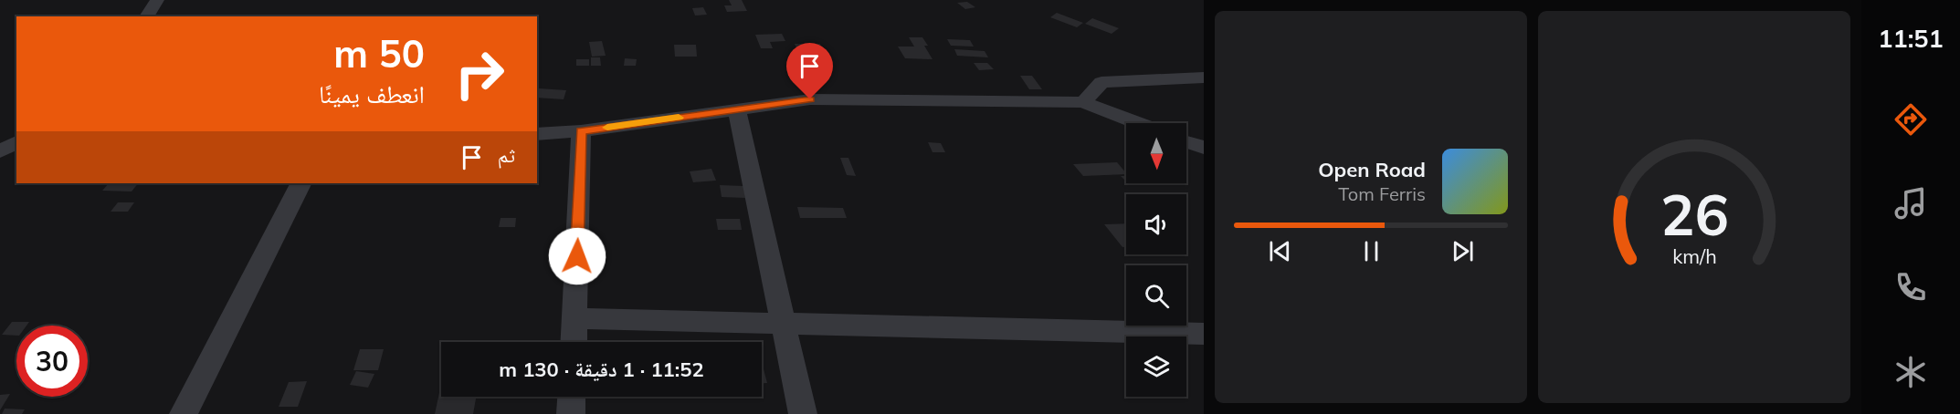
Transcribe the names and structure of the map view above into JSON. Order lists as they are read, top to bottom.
{
  "north": "bottom",
  "page": {
    "tabs": "11:51",
    "turn": ["50 m", "انعطف يمينًا"],
    "then": "ثم",
    "song": ["Open Road", "Tom Ferris"],
    "limit": "30",
    "trip": "11:52 · 1 دقيقة · 130 m",
    "gauge": ["26", "km/h"]
  }
}
